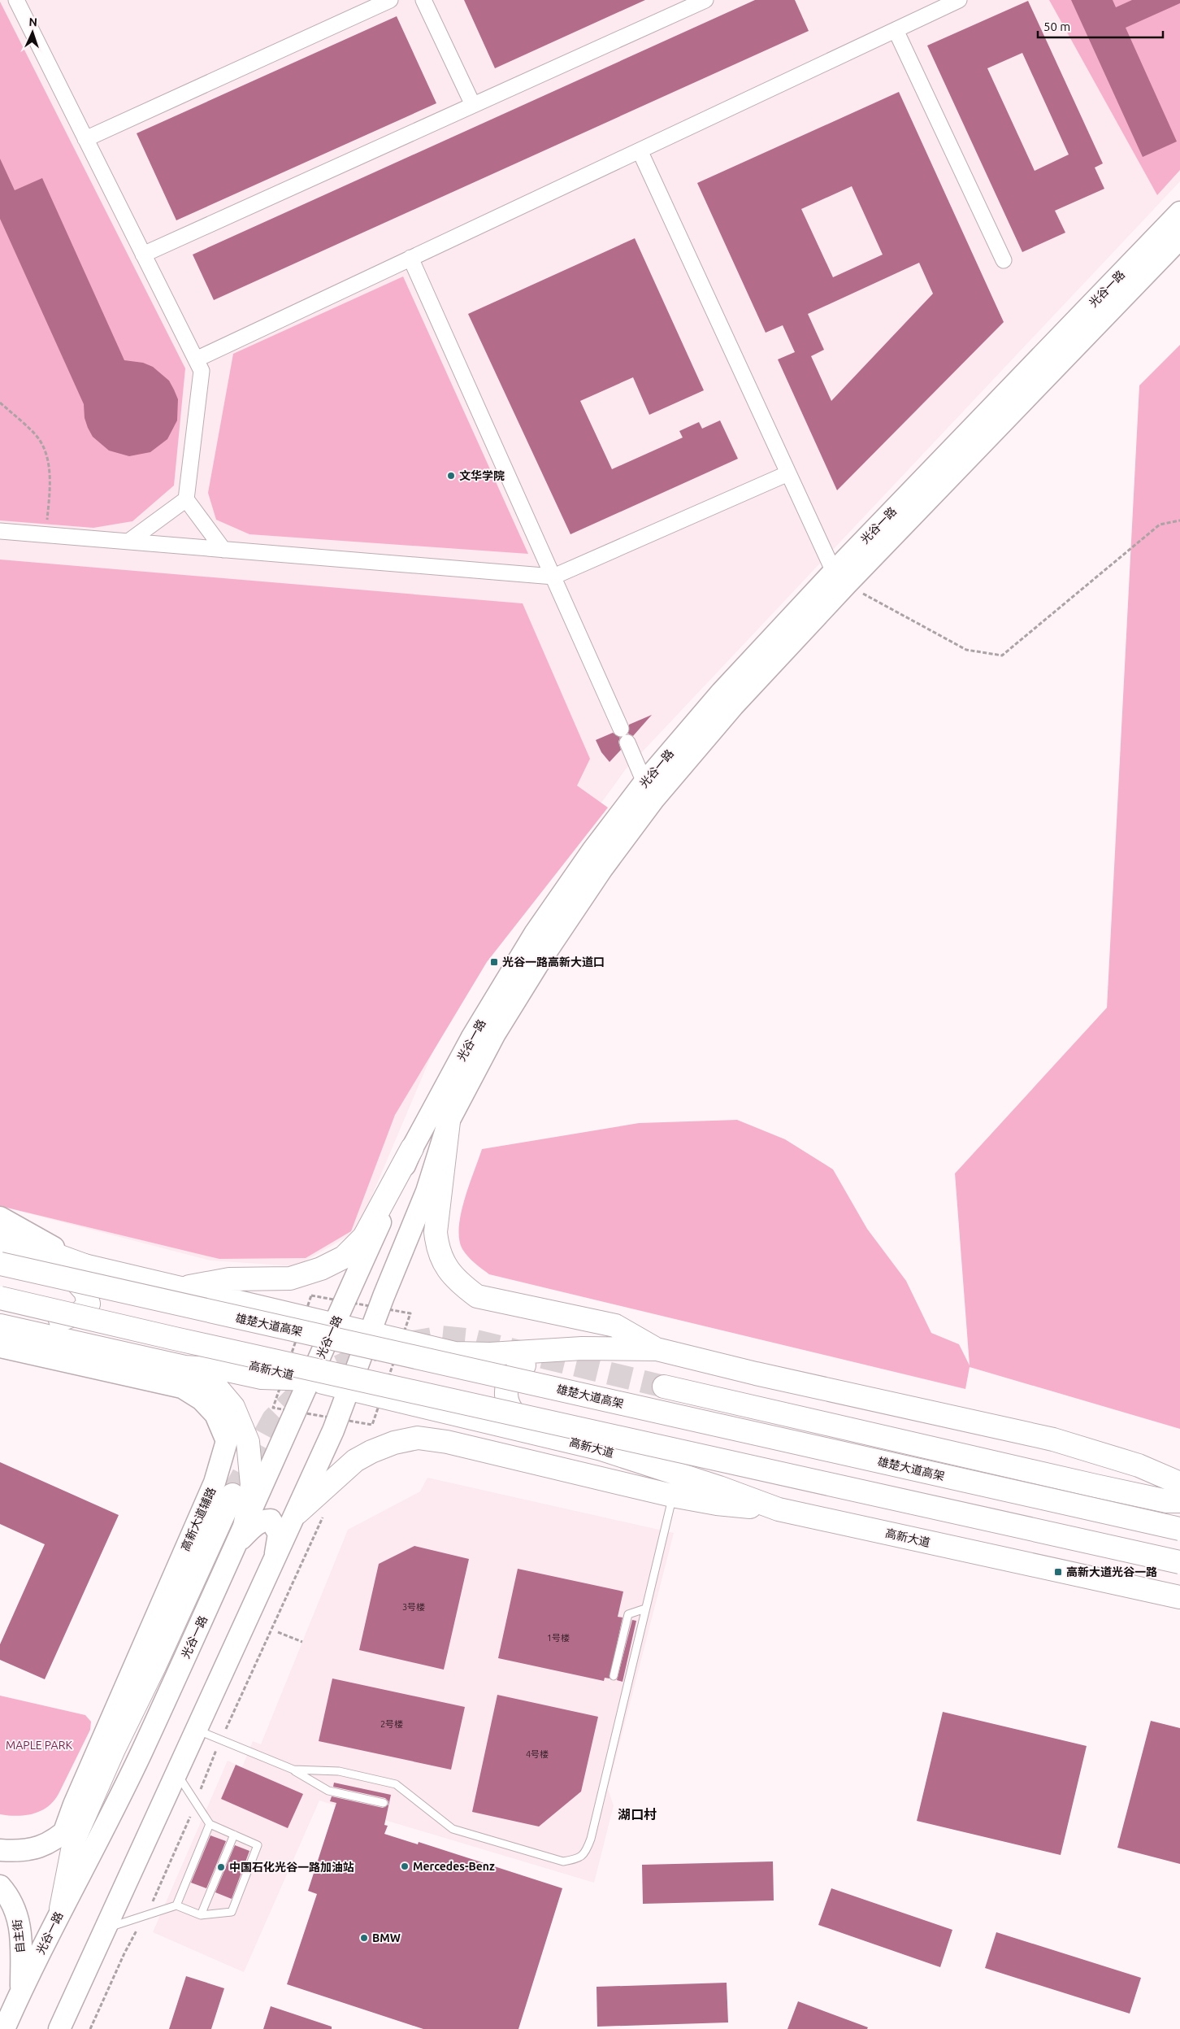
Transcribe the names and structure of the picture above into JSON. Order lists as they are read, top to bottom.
{
  "streets": {
    "main road": [
      "光谷一路",
      "雄楚大道高架",
      "高新大道",
      "高新大道辅路",
      "自主街"
    ]
  },
  "crossings": [
    ["光谷一路", "高新大道"],
    ["光谷一路", "自主街"]
  ],
  "districts": ["湖口村"],
  "parks": ["MAPLE PARK"],
  "places": {
    "other": [
      "文华学院",
      "Mercedes-Benz",
      "中国石化光谷一路加油站",
      "BMW"
    ],
    "transit": ["光谷一路高新大道口", "高新大道光谷一路"]
  },
  "house_numbers": [
    "3号楼",
    "1号楼",
    "2号楼",
    "4号楼"
  ],
  "scale_bar": "50 m",
  "north": "top"
}
